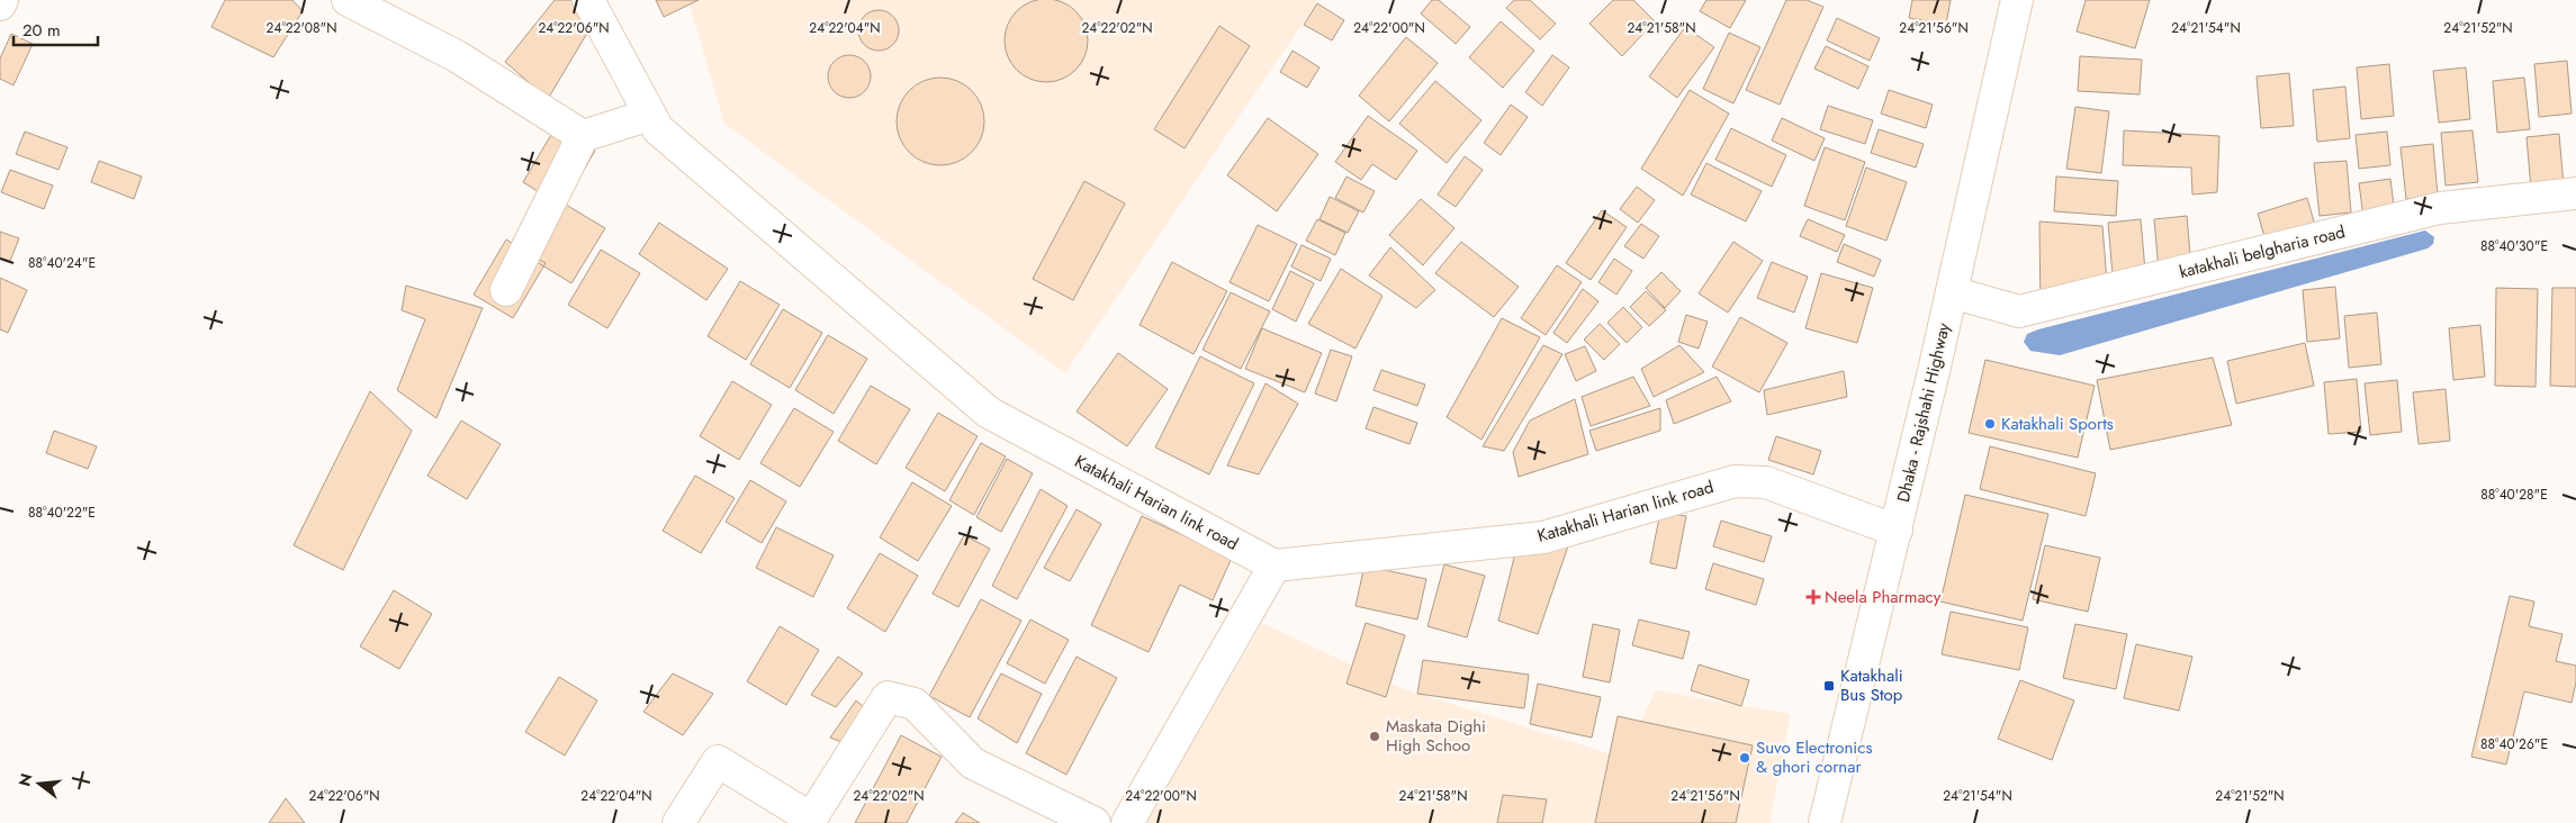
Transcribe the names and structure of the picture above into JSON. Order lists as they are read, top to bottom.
{
  "streets": {
    "main road": ["katakhali belgharia road", "Dhaka - Rajshahi Highway", "Katakhali Harian link road"]
  },
  "crossings": [
    ["katakhali belgharia road", "Dhaka - Rajshahi Highway"],
    ["Dhaka - Rajshahi Highway", "Katakhali Harian link road"]
  ],
  "places": {
    "other": ["Katakhali Sports", "Maskata Dighi High Schoo", "Suvo Electronics & ghori cornar"],
    "health": ["Neela Pharmacy"],
    "transit": ["Katakhali Bus Stop"]
  },
  "scale_bar": "20 m",
  "north": "left",
  "coordinates": [
    "24°22'08\"N",
    "24°22'06\"N",
    "24°22'04\"N",
    "24°22'02\"N",
    "24°22'00\"N",
    "24°21'58\"N",
    "24°21'56\"N",
    "24°21'54\"N",
    "24°21'52\"N",
    "88°40'30\"E",
    "88°40'24\"E",
    "88°40'28\"E",
    "88°40'22\"E",
    "88°40'26\"E"
  ]
}
